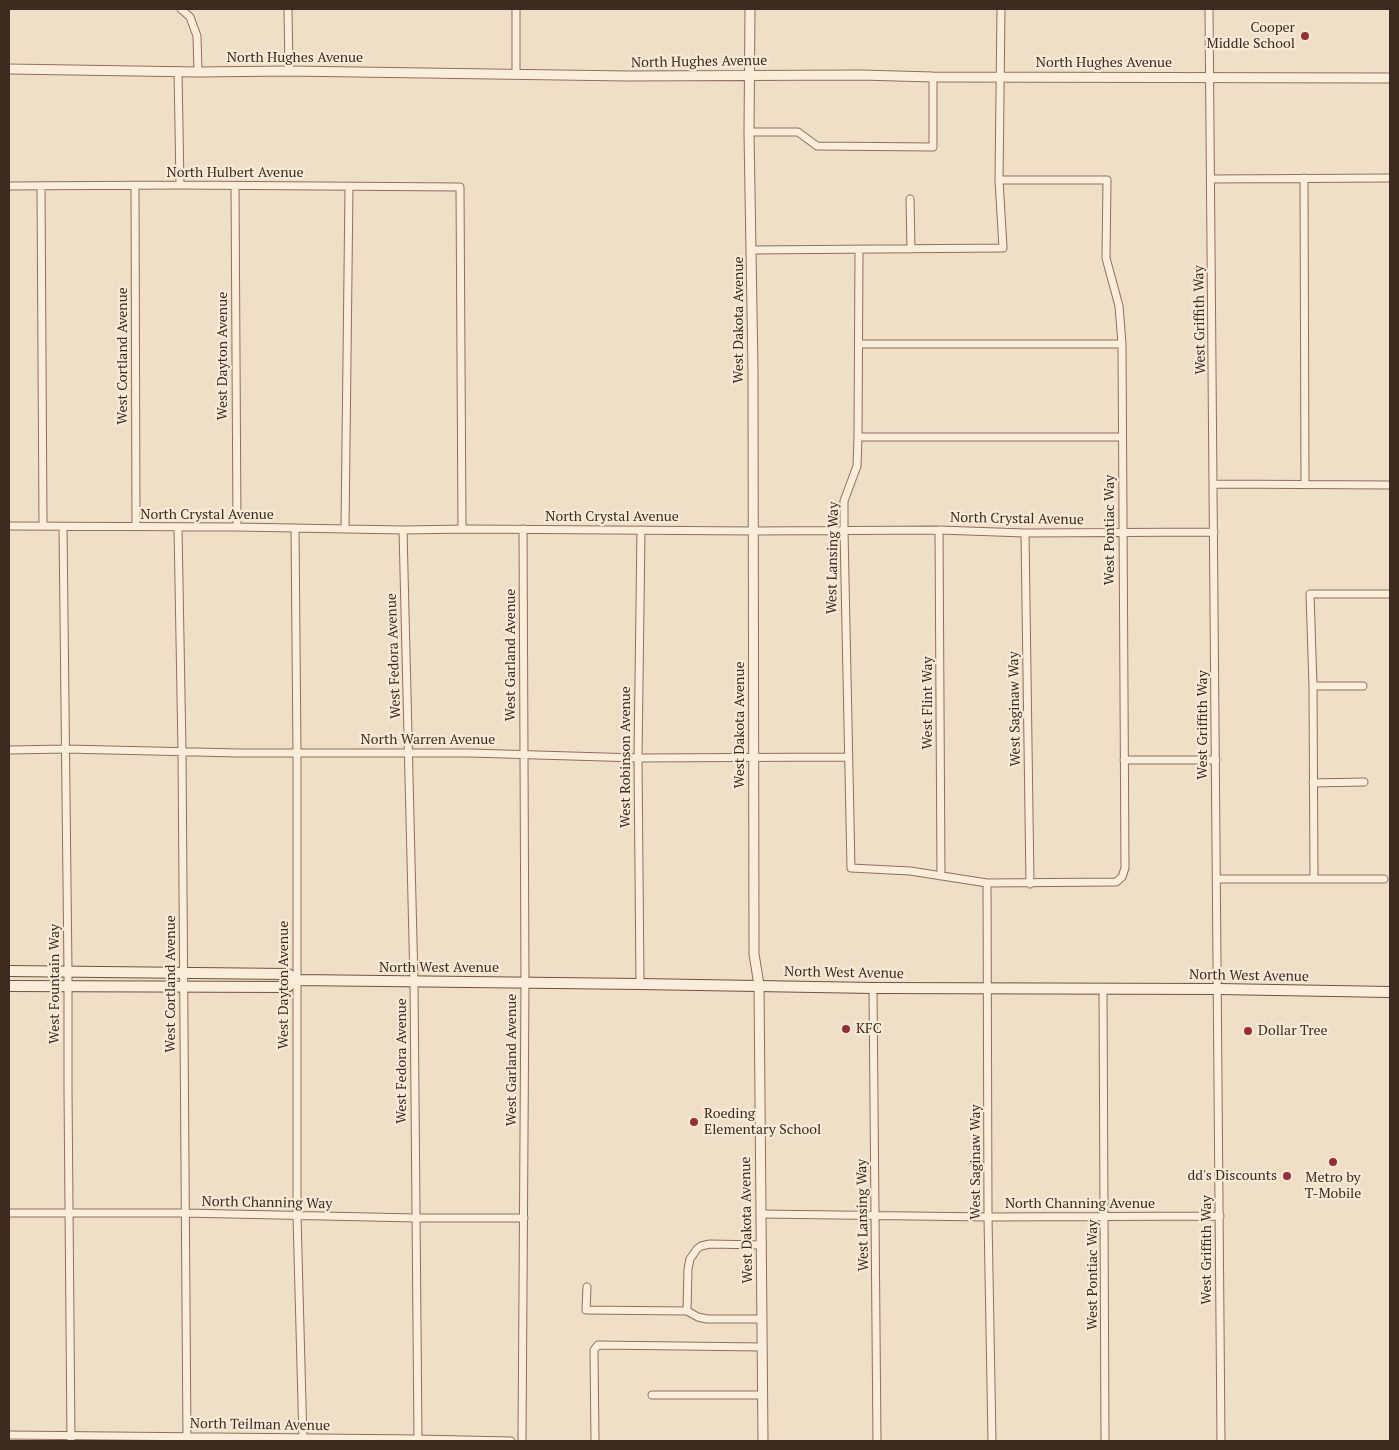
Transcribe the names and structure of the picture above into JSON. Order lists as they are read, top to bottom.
{
  "streets": {
    "main road": ["North West Avenue"],
    "street": [
      "North Hughes Avenue",
      "North Hulbert Avenue",
      "West Dakota Avenue",
      "West Griffith Way",
      "West Cortland Avenue",
      "West Dayton Avenue",
      "North Crystal Avenue",
      "West Pontiac Way",
      "West Lansing Way",
      "West Garland Avenue",
      "West Fedora Avenue",
      "West Flint Way",
      "West Saginaw Way",
      "North Warren Avenue",
      "West Robinson Avenue",
      "West Fountain Way",
      "North Channing Way",
      "North Channing Avenue",
      "North Teilman Avenue"
    ]
  },
  "crossings": [
    ["North Hughes Avenue", "West Dakota Avenue"],
    ["North Hughes Avenue", "West Griffith Way"],
    ["North Hulbert Avenue", "West Cortland Avenue"],
    ["North Hulbert Avenue", "West Dayton Avenue"],
    ["North Hulbert Avenue", "North Crystal Avenue"],
    ["West Dakota Avenue", "North Crystal Avenue"],
    ["West Dakota Avenue", "North Warren Avenue"],
    ["West Dakota Avenue", "North West Avenue"],
    ["West Dakota Avenue", "North Channing Avenue"],
    ["West Griffith Way", "North Crystal Avenue"],
    ["West Griffith Way", "North West Avenue"],
    ["West Griffith Way", "North Channing Avenue"],
    ["West Cortland Avenue", "North Crystal Avenue"],
    ["West Cortland Avenue", "North Warren Avenue"],
    ["West Cortland Avenue", "North West Avenue"],
    ["West Cortland Avenue", "North Channing Way"],
    ["West Cortland Avenue", "North Teilman Avenue"],
    ["West Dayton Avenue", "North Crystal Avenue"],
    ["West Dayton Avenue", "North Warren Avenue"],
    ["West Dayton Avenue", "North West Avenue"],
    ["West Dayton Avenue", "North Channing Way"],
    ["West Dayton Avenue", "North Teilman Avenue"],
    ["North Crystal Avenue", "West Pontiac Way"],
    ["North Crystal Avenue", "West Lansing Way"],
    ["North Crystal Avenue", "West Garland Avenue"],
    ["North Crystal Avenue", "West Fedora Avenue"],
    ["North Crystal Avenue", "West Flint Way"],
    ["North Crystal Avenue", "West Saginaw Way"],
    ["North Crystal Avenue", "West Robinson Avenue"],
    ["North Crystal Avenue", "West Fountain Way"],
    ["West Pontiac Way", "West Saginaw Way"],
    ["West Pontiac Way", "North West Avenue"],
    ["West Pontiac Way", "North Channing Avenue"],
    ["West Lansing Way", "West Flint Way"],
    ["West Lansing Way", "North Warren Avenue"],
    ["West Lansing Way", "North West Avenue"],
    ["West Lansing Way", "North Channing Avenue"],
    ["West Garland Avenue", "North Warren Avenue"],
    ["West Garland Avenue", "North West Avenue"],
    ["West Garland Avenue", "North Channing Way"],
    ["West Fedora Avenue", "North Warren Avenue"],
    ["West Fedora Avenue", "North West Avenue"],
    ["West Fedora Avenue", "North Channing Way"],
    ["West Fedora Avenue", "North Teilman Avenue"],
    ["West Saginaw Way", "North West Avenue"],
    ["West Saginaw Way", "North Channing Avenue"],
    ["North Warren Avenue", "West Robinson Avenue"],
    ["North Warren Avenue", "West Fountain Way"],
    ["West Robinson Avenue", "North West Avenue"],
    ["North West Avenue", "West Fountain Way"],
    ["West Fountain Way", "North Channing Way"],
    ["West Fountain Way", "North Teilman Avenue"]
  ],
  "places": [
    "Cooper Middle School",
    "KFC",
    "Dollar Tree",
    "Roeding Elementary School",
    "Metro by T-Mobile",
    "dd's Discounts"
  ]
}
